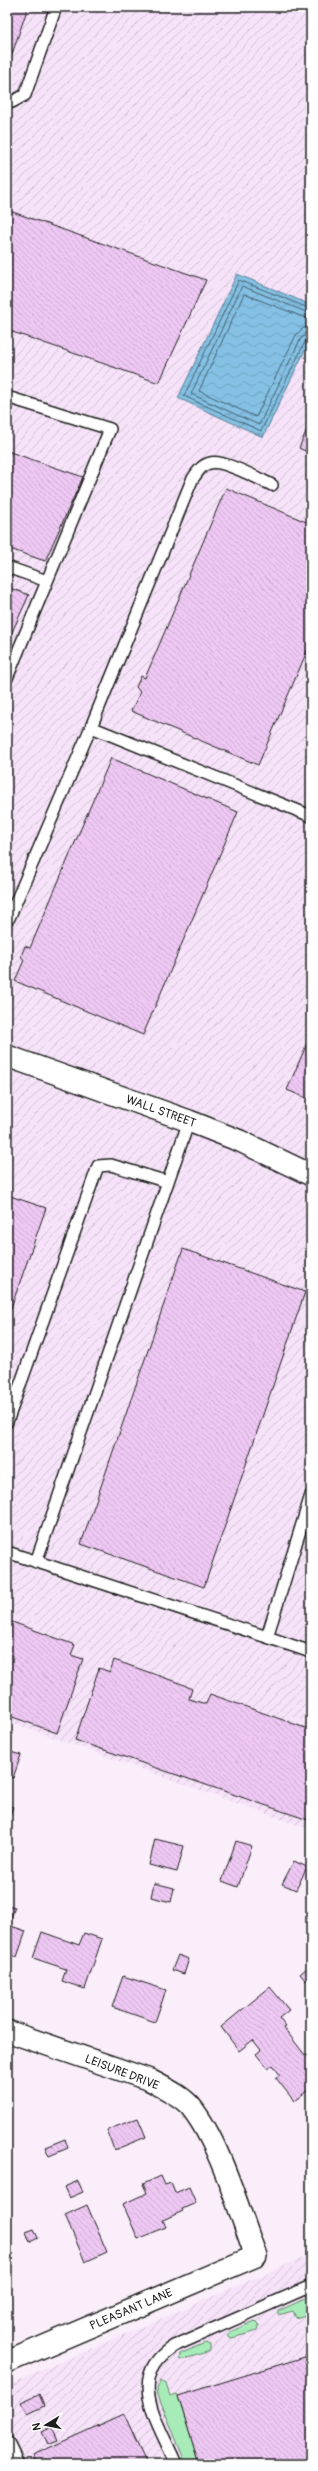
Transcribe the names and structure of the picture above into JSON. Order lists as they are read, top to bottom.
{
  "streets": {
    "street": ["WALL STREET", "LEISURE DRIVE", "PLEASANT LANE"]
  },
  "crossings": [
    ["LEISURE DRIVE", "PLEASANT LANE"]
  ],
  "north": "left"
}
